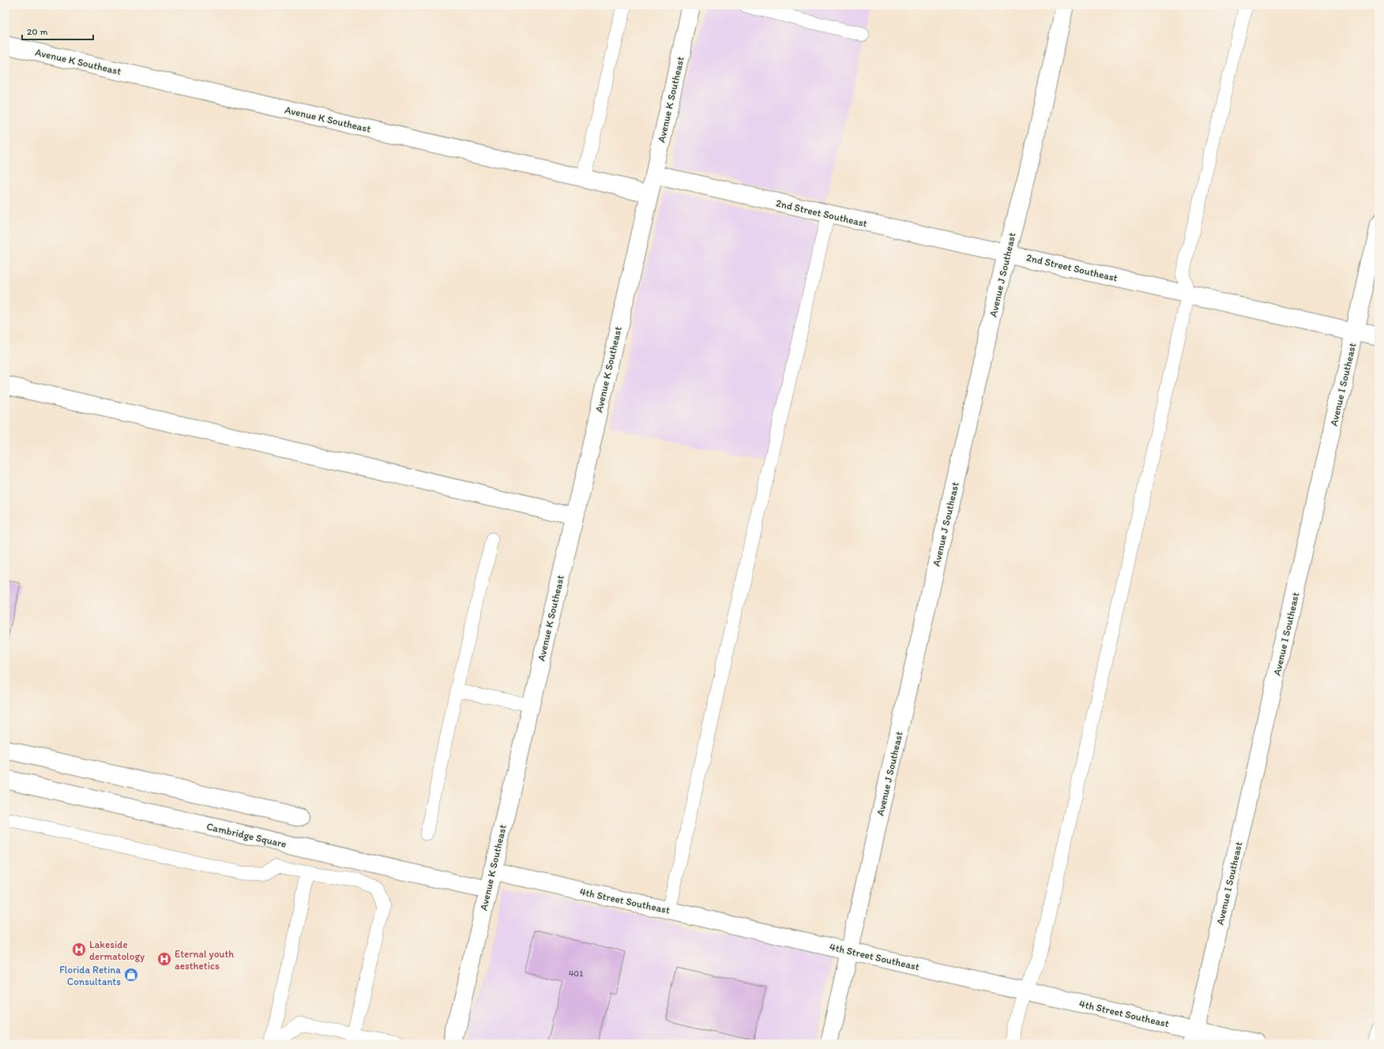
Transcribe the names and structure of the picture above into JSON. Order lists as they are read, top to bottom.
{
  "streets": {
    "street": [
      "Avenue K Southeast",
      "2nd Street Southeast",
      "Avenue J Southeast",
      "Avenue I Southeast",
      "Cambridge Square",
      "4th Street Southeast"
    ]
  },
  "crossings": [
    ["Avenue K Southeast", "2nd Street Southeast"],
    ["Avenue K Southeast", "Cambridge Square"],
    ["Avenue K Southeast", "4th Street Southeast"],
    ["2nd Street Southeast", "Avenue J Southeast"],
    ["2nd Street Southeast", "Avenue I Southeast"],
    ["Avenue J Southeast", "4th Street Southeast"],
    ["Avenue I Southeast", "4th Street Southeast"]
  ],
  "places": {
    "hospital": ["Lakeside dermatology", "Eternal youth aesthetics"],
    "shop": ["Florida Retina Consultants"]
  },
  "house_numbers": ["401"],
  "scale_bar": "20 m"
}
